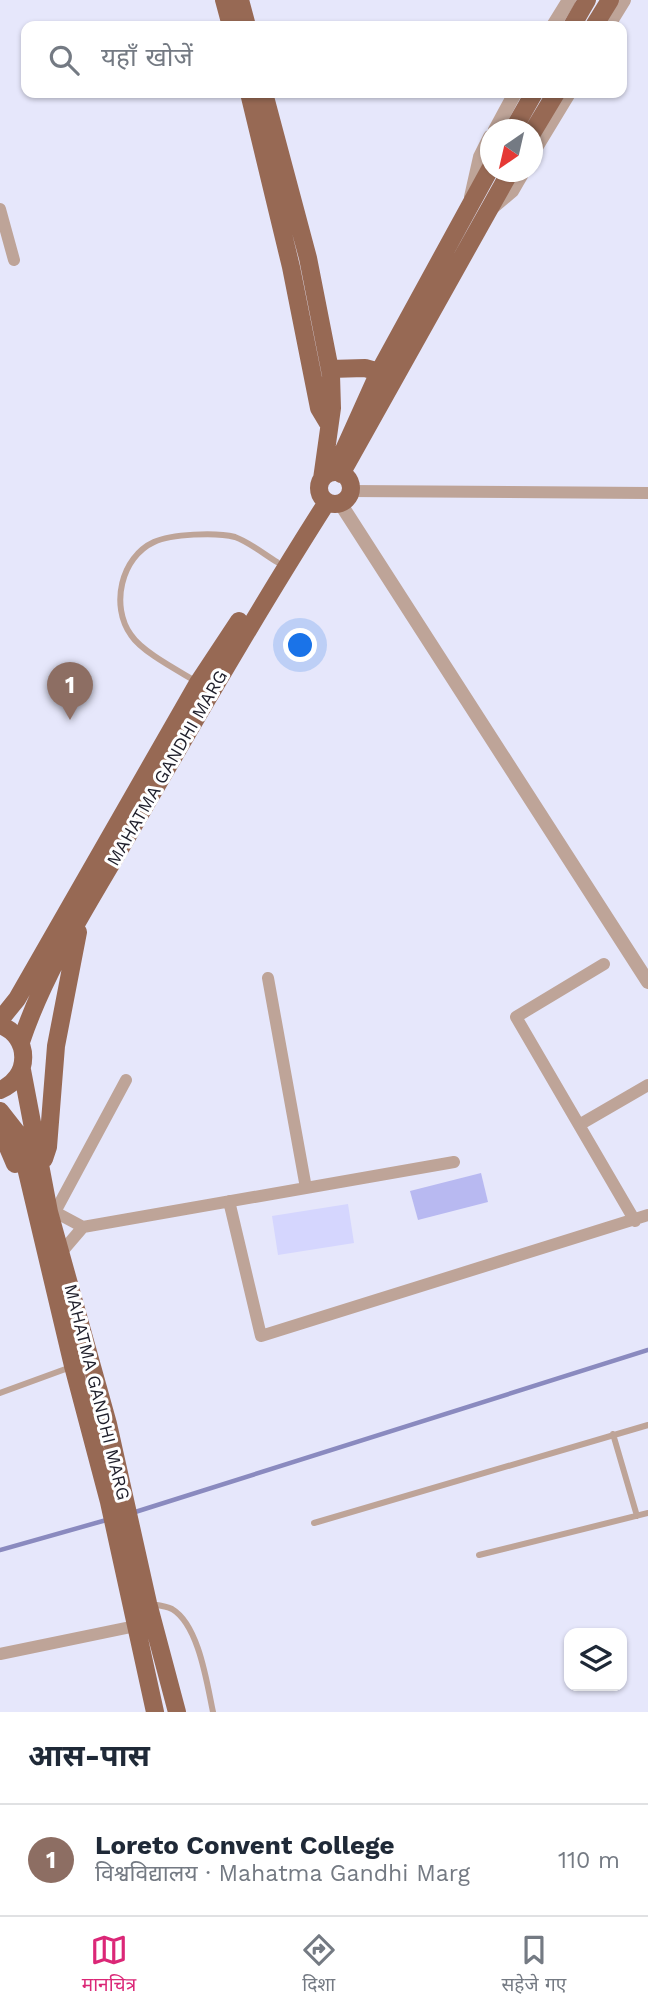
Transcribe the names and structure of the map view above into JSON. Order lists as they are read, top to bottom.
{
  "streets": {
    "main road": ["MAHATMA GANDHI MARG"]
  },
  "north": "bottom left",
  "page": {
    "search": "यहाँ खोजें",
    "pins": "1",
    "heading": "आस-पास",
    "list": [
      {
        "mark": "1",
        "name": "Loreto Convent College",
        "note": "विश्वविद्यालय · Mahatma Gandhi Marg",
        "value": "110 m"
      }
    ],
    "nav": ["मानचित्र", "दिशा", "सहेजे गए"]
  }
}
